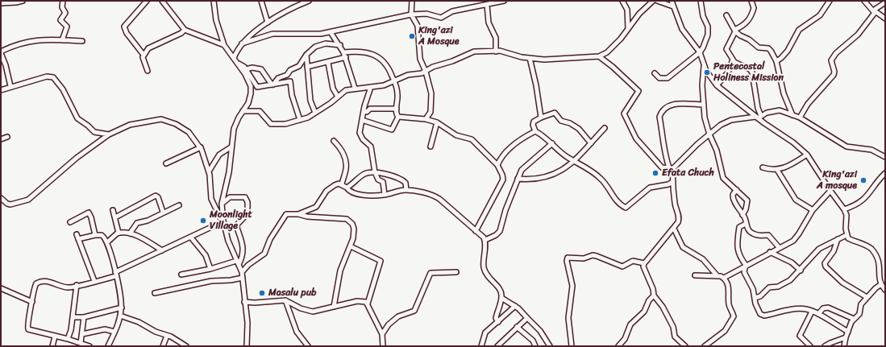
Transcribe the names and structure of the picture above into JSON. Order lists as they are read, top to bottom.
{
  "places": [
    "King'azi A Mosque",
    "Pentecostal Holiness Mission",
    "Efata Chuch",
    "King'azi A mosque",
    "Moonlight Village",
    "Masalu pub"
  ]
}
